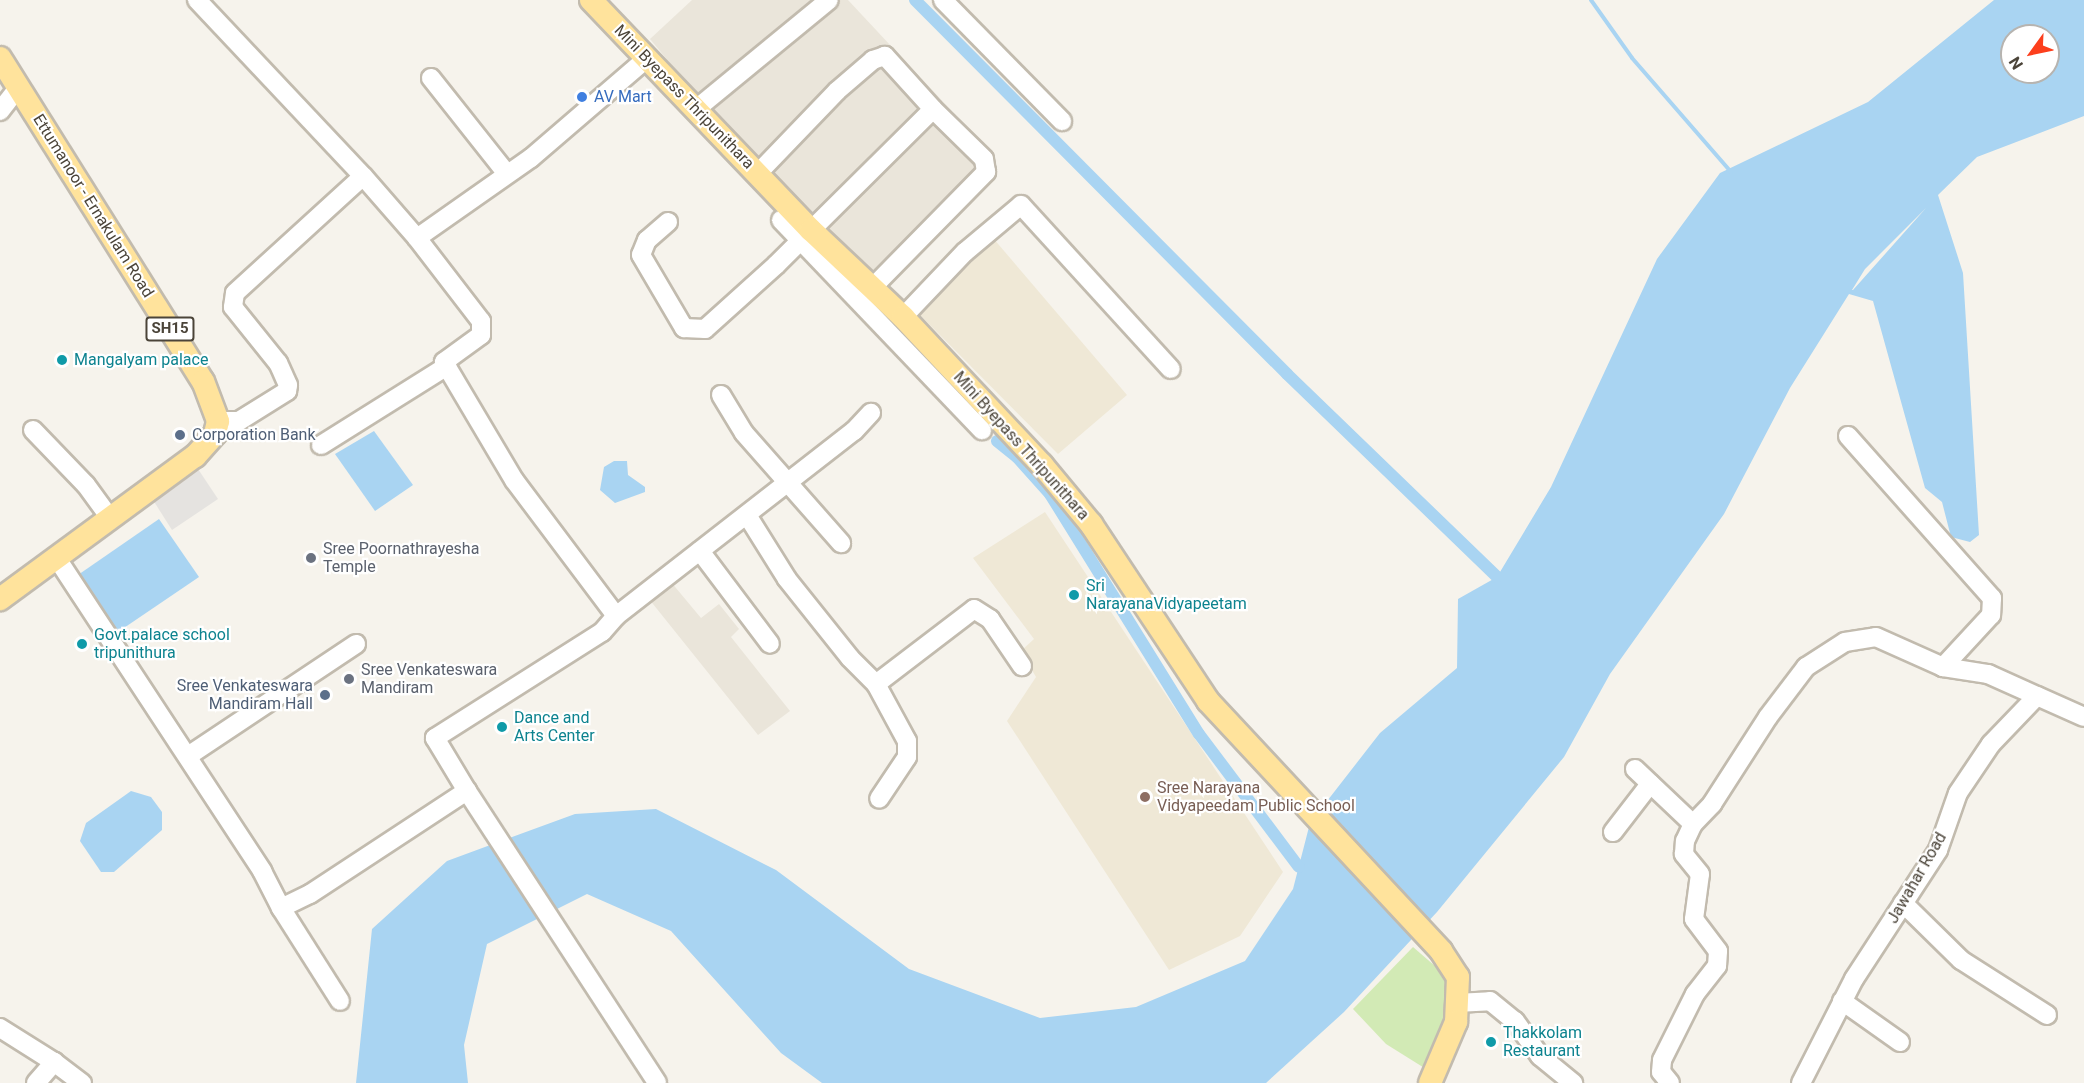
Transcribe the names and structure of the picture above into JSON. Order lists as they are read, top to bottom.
{
  "streets": {
    "main road": ["Mini Byepass Thripunithara", "Ettumanoor - Ernakulam Road", "SH15"],
    "street": ["Jawahar Road"]
  },
  "places": [
    "AV Mart",
    "Mangalyam palace",
    "Corporation Bank",
    "Sree Poornathrayesha Temple",
    "Sri NarayanaVidyapeetam",
    "Govt.palace school tripunithura",
    "Sree Venkateswara Mandiram",
    "Sree Venkateswara Mandiram Hall",
    "Dance and Arts Center",
    "Sree Narayana Vidyapeedam Public School",
    "Thakkolam Restaurant"
  ],
  "north": "bottom left"
}
